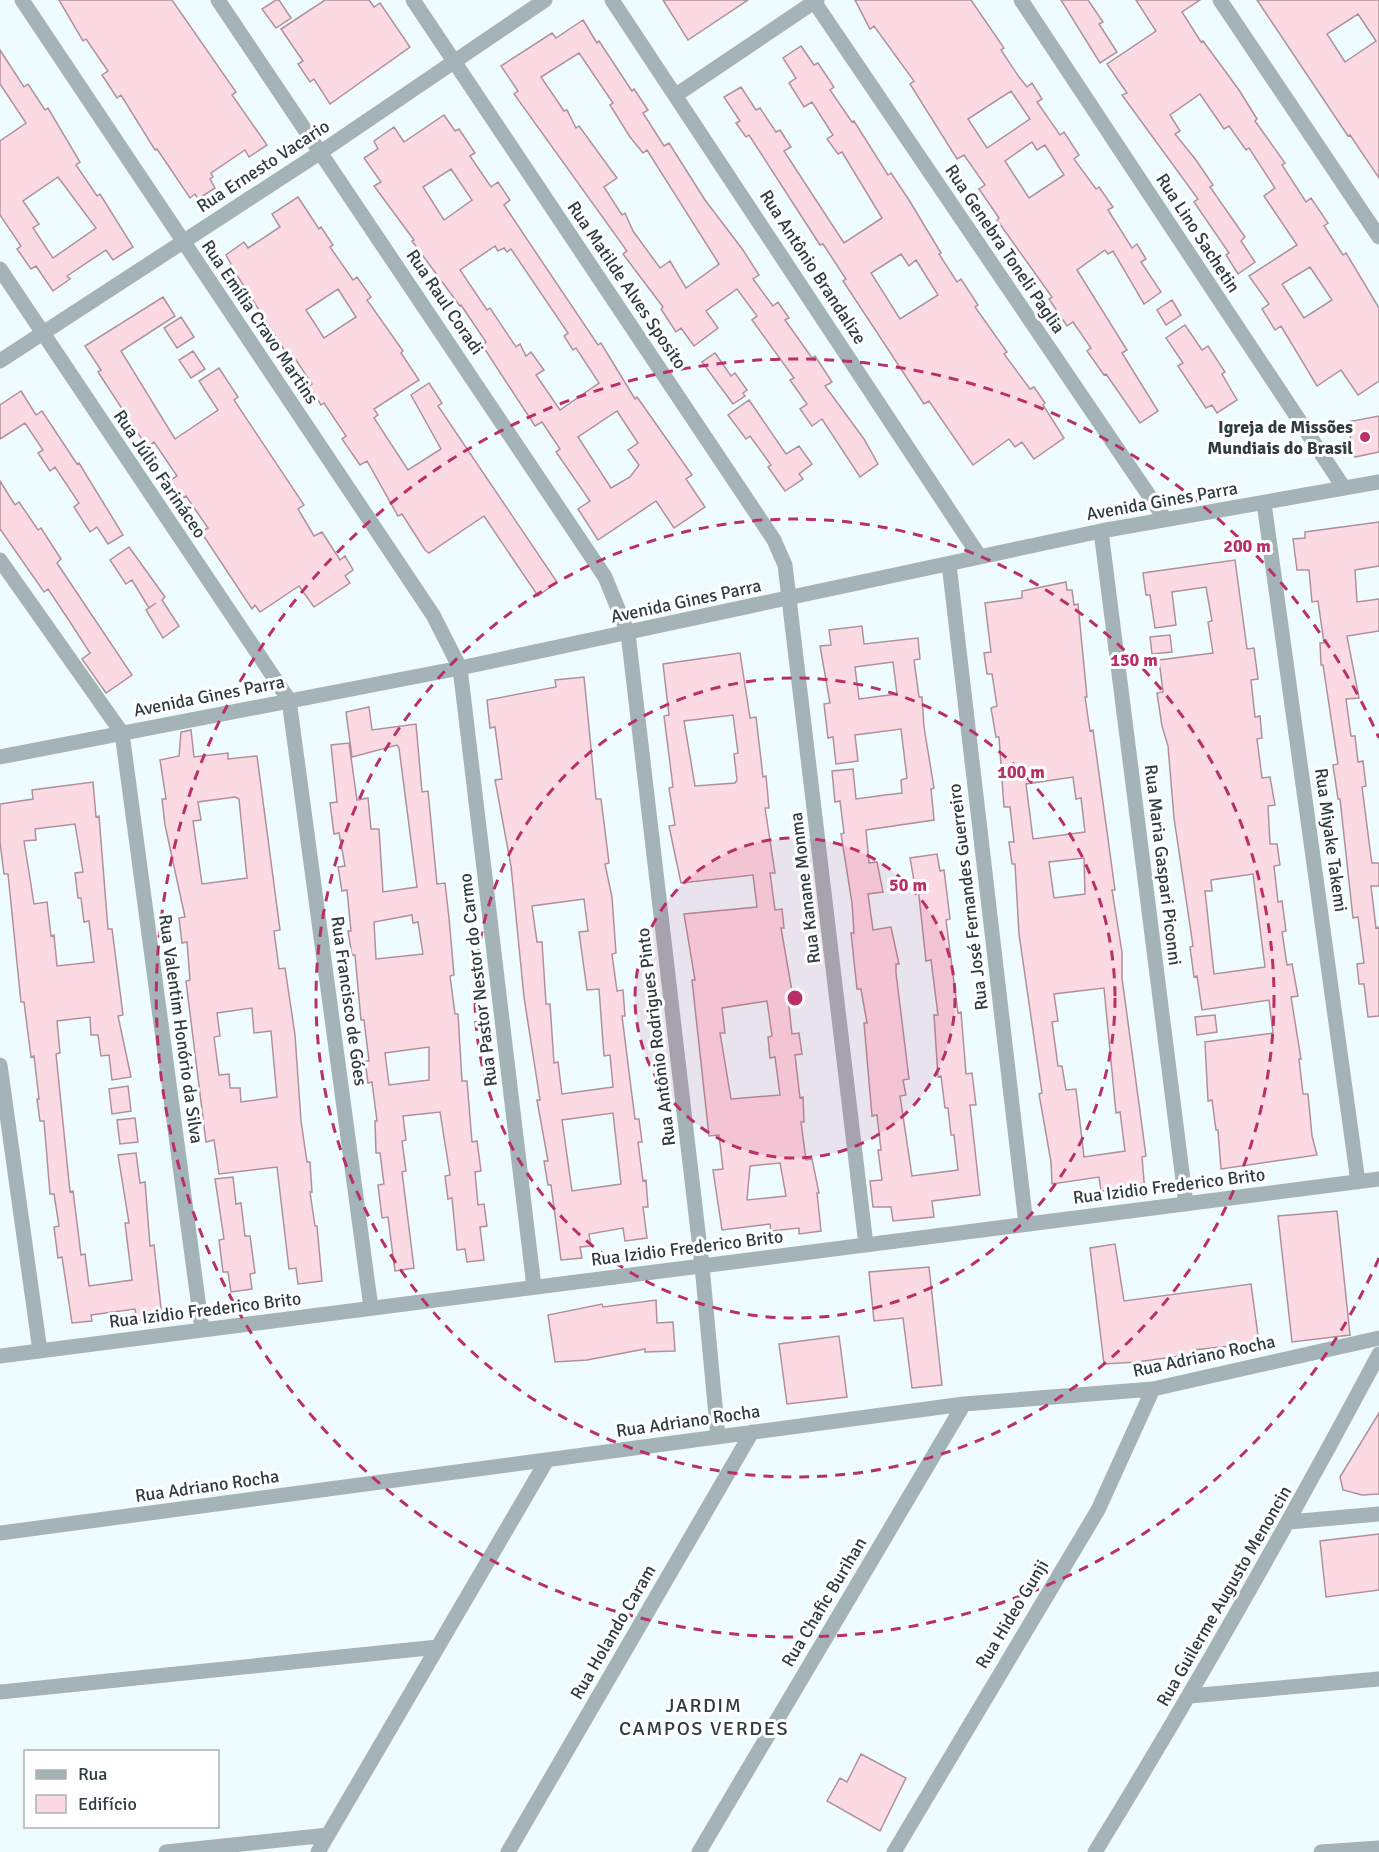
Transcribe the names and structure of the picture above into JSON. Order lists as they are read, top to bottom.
{
  "streets": {
    "street": [
      "Rua Ernesto Vacario",
      "Rua Lino Sachetin",
      "Rua Genebra Toneli Paglia",
      "Rua Antônio Brandalize",
      "Rua Matilde Alves Sposito",
      "Rua Raul Coradi",
      "Rua Emília Cravo Martins",
      "Rua Júlio Farináceo",
      "Avenida Gines Parra",
      "Rua Miyake Takemi",
      "Rua Maria Gaspari Piconni",
      "Rua Kanane Monma",
      "Rua José Fernandes Guerreiro",
      "Rua Pastor Nestor do Carmo",
      "Rua Francisco de Góes",
      "Rua Valentim Honório da Silva",
      "Rua Antônio Rodrigues Pinto",
      "Rua Izidio Frederico Brito",
      "Rua Adriano Rocha",
      "Rua Guilerme Augusto Menoncin",
      "Rua Chafic Burihan",
      "Rua Hideo Gunji",
      "Rua Holando Caram"
    ]
  },
  "crossings": [
    ["Rua Ernesto Vacario", "Rua Matilde Alves Sposito"],
    ["Rua Ernesto Vacario", "Rua Raul Coradi"],
    ["Rua Ernesto Vacario", "Rua Emília Cravo Martins"],
    ["Rua Ernesto Vacario", "Rua Júlio Farináceo"],
    ["Rua Lino Sachetin", "Avenida Gines Parra"],
    ["Rua Genebra Toneli Paglia", "Avenida Gines Parra"],
    ["Rua Antônio Brandalize", "Avenida Gines Parra"],
    ["Rua Matilde Alves Sposito", "Avenida Gines Parra"],
    ["Rua Matilde Alves Sposito", "Rua Kanane Monma"],
    ["Rua Raul Coradi", "Avenida Gines Parra"],
    ["Rua Raul Coradi", "Rua Antônio Rodrigues Pinto"],
    ["Rua Emília Cravo Martins", "Avenida Gines Parra"],
    ["Rua Emília Cravo Martins", "Rua Pastor Nestor do Carmo"],
    ["Rua Júlio Farináceo", "Avenida Gines Parra"],
    ["Rua Júlio Farináceo", "Rua Francisco de Góes"],
    ["Avenida Gines Parra", "Rua Miyake Takemi"],
    ["Avenida Gines Parra", "Rua Maria Gaspari Piconni"],
    ["Avenida Gines Parra", "Rua Kanane Monma"],
    ["Avenida Gines Parra", "Rua José Fernandes Guerreiro"],
    ["Avenida Gines Parra", "Rua Pastor Nestor do Carmo"],
    ["Avenida Gines Parra", "Rua Francisco de Góes"],
    ["Avenida Gines Parra", "Rua Valentim Honório da Silva"],
    ["Avenida Gines Parra", "Rua Antônio Rodrigues Pinto"],
    ["Rua Miyake Takemi", "Rua Izidio Frederico Brito"],
    ["Rua Maria Gaspari Piconni", "Rua Izidio Frederico Brito"],
    ["Rua Kanane Monma", "Rua Izidio Frederico Brito"],
    ["Rua José Fernandes Guerreiro", "Rua Izidio Frederico Brito"],
    ["Rua Pastor Nestor do Carmo", "Rua Izidio Frederico Brito"],
    ["Rua Francisco de Góes", "Rua Izidio Frederico Brito"],
    ["Rua Valentim Honório da Silva", "Rua Izidio Frederico Brito"],
    ["Rua Antônio Rodrigues Pinto", "Rua Izidio Frederico Brito"],
    ["Rua Antônio Rodrigues Pinto", "Rua Adriano Rocha"],
    ["Rua Adriano Rocha", "Rua Chafic Burihan"],
    ["Rua Adriano Rocha", "Rua Hideo Gunji"],
    ["Rua Adriano Rocha", "Rua Holando Caram"]
  ],
  "districts": ["JARDIM CAMPOS VERDES"],
  "places": ["Igreja de Missões Mundiais do Brasil"],
  "legend": ["Rua", "Edifício"],
  "rings": [
    "200 m",
    "150 m",
    "100 m",
    "50 m"
  ]
}
